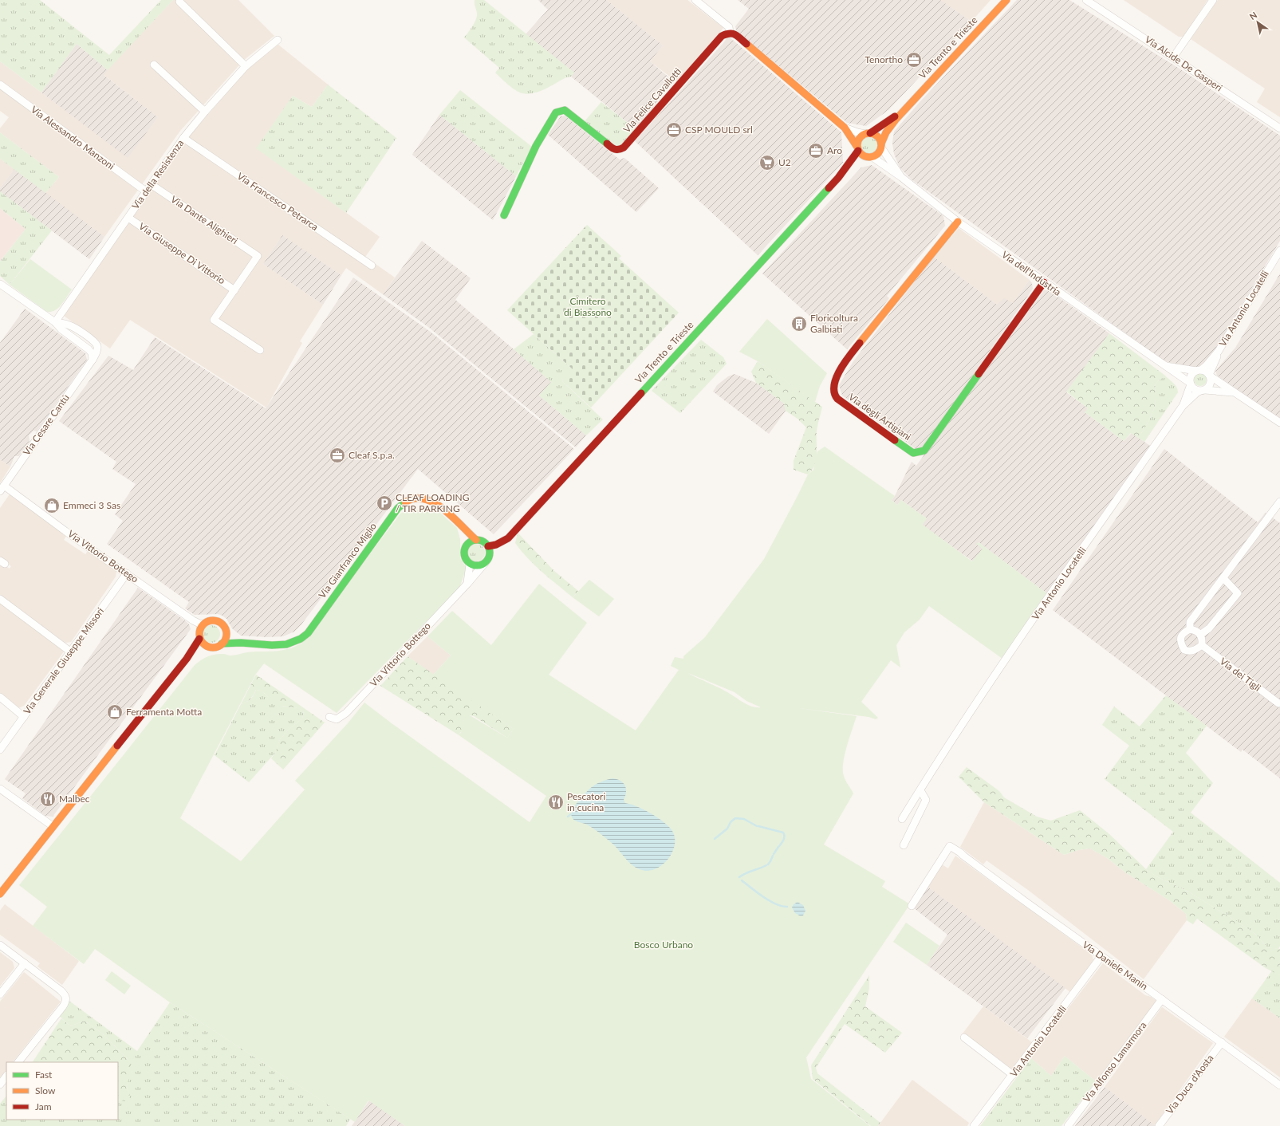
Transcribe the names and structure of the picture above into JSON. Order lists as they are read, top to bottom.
{
  "streets": {
    "street": [
      "Via Trento e Trieste",
      "Via Alcide De Gasperi",
      "Via Felice Cavallotti",
      "Via Alessandro Manzoni",
      "Via della Resistenza",
      "Via Francesco Petrarca",
      "Via Dante Alighieri",
      "Via Giuseppe Di Vittorio",
      "Via dell'Industria",
      "Via Antonio Locatelli",
      "Via degli Artigiani",
      "Via Cesare Cantù",
      "Via Vittorio Bottego",
      "Via Gianfranco Miglio",
      "Via Generale Giuseppe Missori",
      "Via dei Tigli",
      "Via Daniele Manin",
      "Via Alfonso Lamarmora",
      "Via Duca d'Aosta"
    ]
  },
  "crossings": [
    ["Via Trento e Trieste", "Via dell'Industria"],
    ["Via Trento e Trieste", "Via Vittorio Bottego"],
    ["Via Trento e Trieste", "Via Gianfranco Miglio"],
    ["Via Alessandro Manzoni", "Via della Resistenza"],
    ["Via della Resistenza", "Via Francesco Petrarca"],
    ["Via della Resistenza", "Via Dante Alighieri"],
    ["Via della Resistenza", "Via Giuseppe Di Vittorio"],
    ["Via della Resistenza", "Via Cesare Cantù"],
    ["Via Dante Alighieri", "Via Giuseppe Di Vittorio"],
    ["Via dell'Industria", "Via Antonio Locatelli"],
    ["Via dell'Industria", "Via degli Artigiani"],
    ["Via Antonio Locatelli", "Via Daniele Manin"],
    ["Via Cesare Cantù", "Via Vittorio Bottego"],
    ["Via Vittorio Bottego", "Via Gianfranco Miglio"],
    ["Via Vittorio Bottego", "Via Generale Giuseppe Missori"],
    ["Via Daniele Manin", "Via Alfonso Lamarmora"],
    ["Via Daniele Manin", "Via Duca d'Aosta"]
  ],
  "parks": ["Cimitero di Biassono", "Bosco Urbano"],
  "places": {
    "office": [
      "Tenortho",
      "CSP MOULD srl",
      "Aro",
      "Cleaf S.p.a."
    ],
    "supermarket": ["U2"],
    "building": ["Floricoltura Galbiati"],
    "parking": ["CLEAF LOADING / TIR PARKING"],
    "shop": ["Emmeci 3 Sas", "Ferramenta Motta"],
    "restaurant": ["Malbec", "Pescatori in cucina"]
  },
  "legend": ["Fast", "Slow", "Jam"],
  "north": "top left"
}
